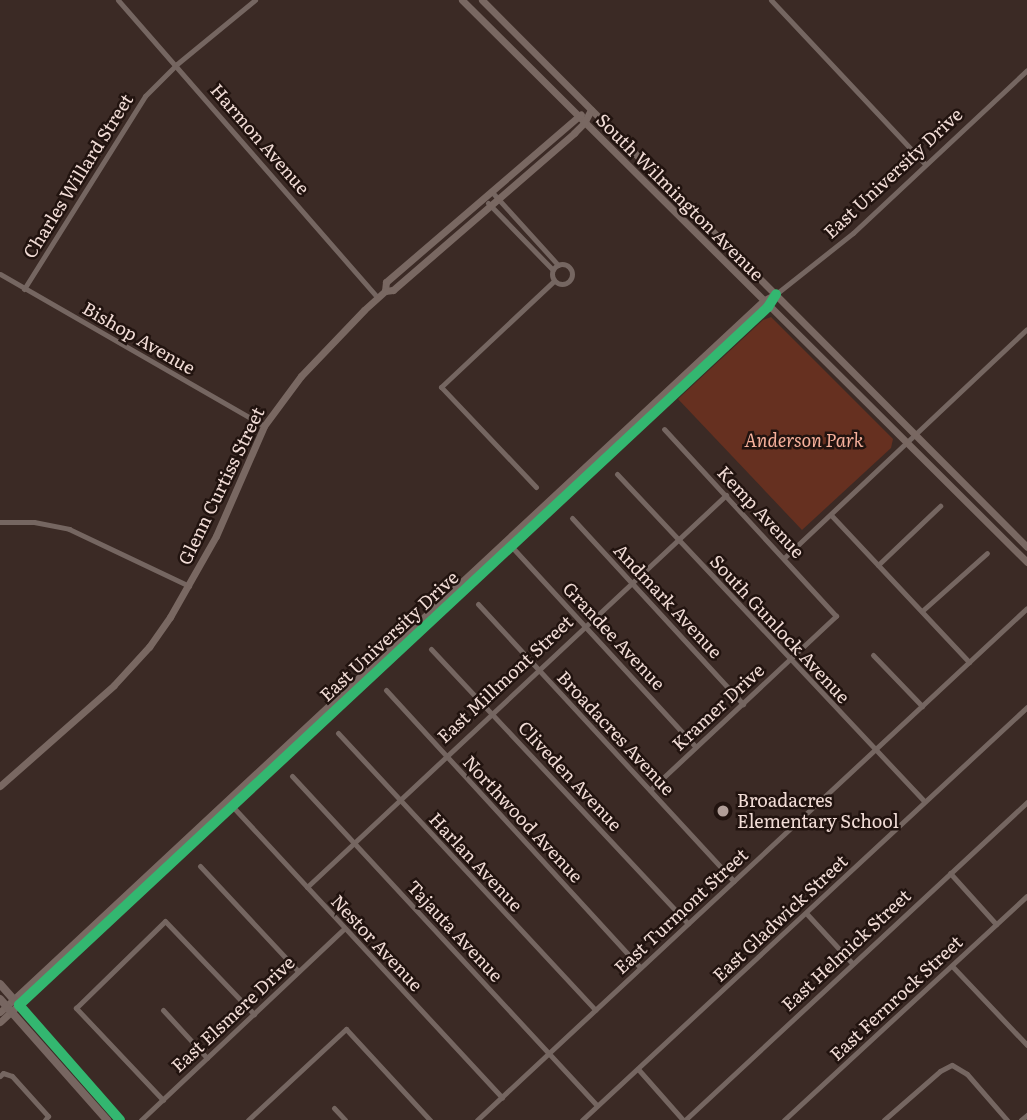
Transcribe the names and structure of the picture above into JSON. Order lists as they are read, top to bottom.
{
  "streets": {
    "street": [
      "Harmon Avenue",
      "East University Drive",
      "Charles Willard Street",
      "South Wilmington Avenue",
      "Bishop Avenue",
      "Glenn Curtiss Street",
      "Kemp Avenue",
      "Andmark Avenue",
      "South Gunlock Avenue",
      "Grandee Avenue",
      "East Millmont Street",
      "Kramer Drive",
      "Broadacres Avenue",
      "Cliveden Avenue",
      "Northwood Avenue",
      "Harlan Avenue",
      "East Turmont Street",
      "East Gladwick Street",
      "Tajauta Avenue",
      "Nestor Avenue",
      "East Helmick Street",
      "East Fernrock Street",
      "East Elsmere Drive"
    ]
  },
  "crossings": [
    ["Harmon Avenue", "Charles Willard Street"],
    ["Harmon Avenue", "Glenn Curtiss Street"],
    ["East University Drive", "South Wilmington Avenue"],
    ["East University Drive", "Grandee Avenue"],
    ["East University Drive", "Nestor Avenue"],
    ["Charles Willard Street", "Bishop Avenue"],
    ["South Wilmington Avenue", "Glenn Curtiss Street"],
    ["Bishop Avenue", "Glenn Curtiss Street"],
    ["Kemp Avenue", "East Millmont Street"],
    ["Kemp Avenue", "Kramer Drive"],
    ["Andmark Avenue", "East Millmont Street"],
    ["Andmark Avenue", "Kramer Drive"],
    ["South Gunlock Avenue", "East Millmont Street"],
    ["South Gunlock Avenue", "Kramer Drive"],
    ["South Gunlock Avenue", "East Turmont Street"],
    ["South Gunlock Avenue", "East Gladwick Street"],
    ["Grandee Avenue", "East Millmont Street"],
    ["Grandee Avenue", "Kramer Drive"],
    ["East Millmont Street", "Broadacres Avenue"],
    ["East Millmont Street", "Cliveden Avenue"],
    ["East Millmont Street", "Northwood Avenue"],
    ["East Millmont Street", "Harlan Avenue"],
    ["East Millmont Street", "Tajauta Avenue"],
    ["East Millmont Street", "Nestor Avenue"],
    ["Kramer Drive", "Broadacres Avenue"],
    ["Broadacres Avenue", "East Turmont Street"],
    ["Cliveden Avenue", "East Turmont Street"],
    ["Northwood Avenue", "East Turmont Street"],
    ["Harlan Avenue", "East Turmont Street"],
    ["East Turmont Street", "Tajauta Avenue"],
    ["East Turmont Street", "Nestor Avenue"],
    ["East Gladwick Street", "Tajauta Avenue"],
    ["Nestor Avenue", "East Elsmere Drive"]
  ],
  "parks": ["Anderson Park"],
  "places": ["Broadacres Elementary School"]
}
